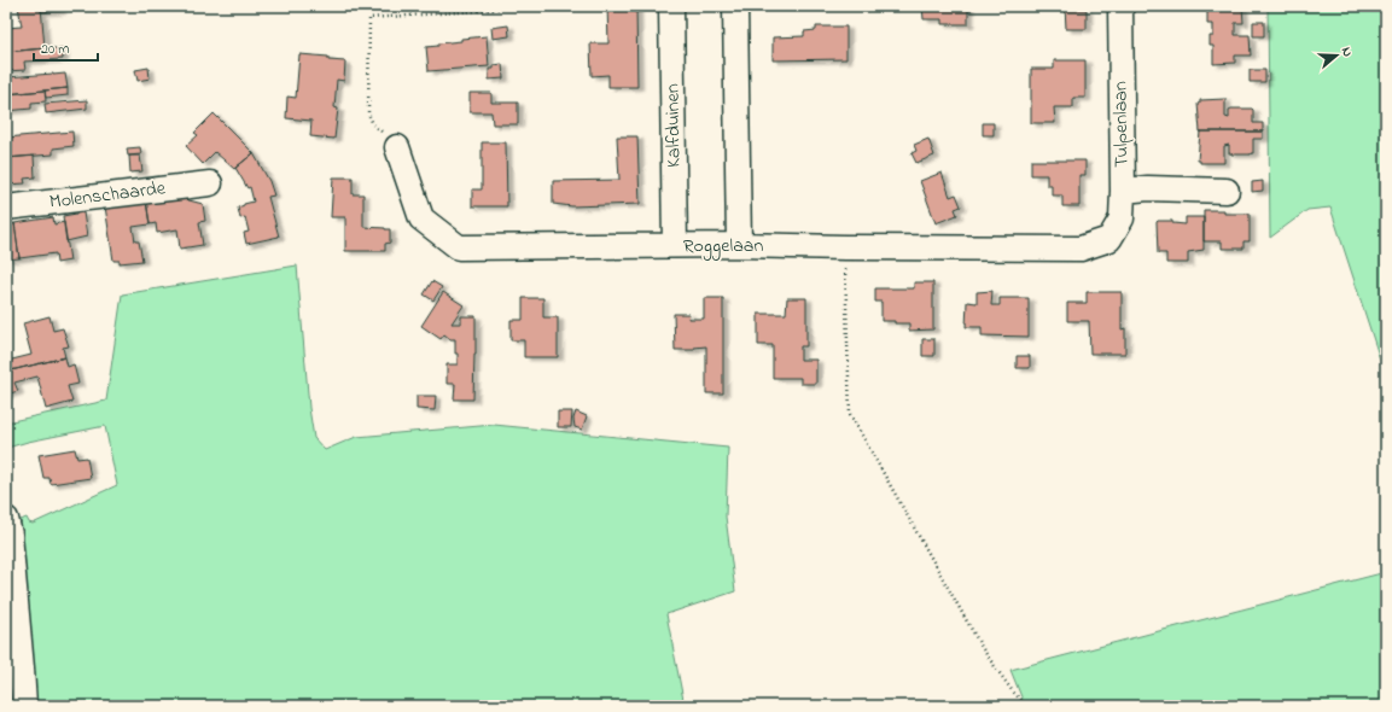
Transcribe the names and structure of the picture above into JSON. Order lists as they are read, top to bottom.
{
  "streets": {
    "street": [
      "Tulpenlaan",
      "Kalfduinen",
      "Molenschaarde",
      "Roggelaan"
    ]
  },
  "crossings": [
    ["Tulpenlaan", "Roggelaan"],
    ["Kalfduinen", "Roggelaan"]
  ],
  "scale_bar": "20 m",
  "north": "right"
}
